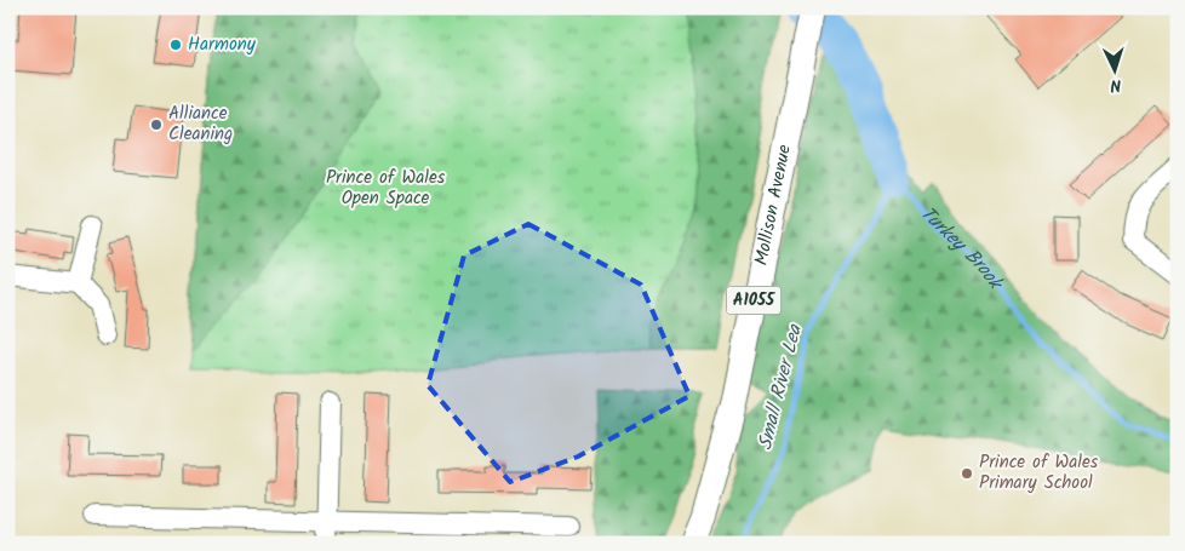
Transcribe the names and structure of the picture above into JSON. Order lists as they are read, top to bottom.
{
  "streets": {
    "main road": ["Mollison Avenue", "A1055"]
  },
  "water": ["Turkey Brook", "Small River Lea"],
  "parks": ["Prince of Wales Open Space"],
  "places": ["Harmony", "Alliance Cleaning", "Prince of Wales Primary School"],
  "north": "bottom"
}
